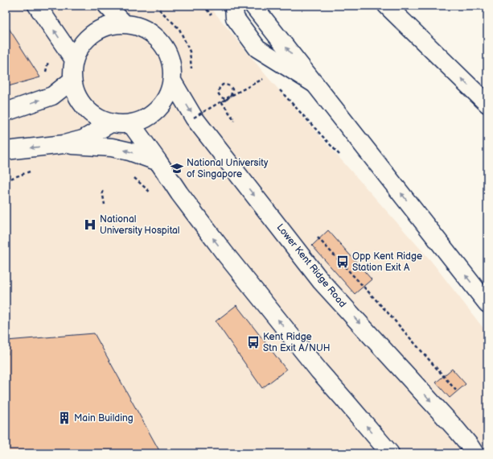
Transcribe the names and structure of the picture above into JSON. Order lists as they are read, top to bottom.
{
  "streets": {
    "main road": ["Lower Kent Ridge Road"]
  },
  "places": {
    "school or university": ["National University of Singapore"],
    "hospital": ["National University Hospital"],
    "bus stop": ["Opp Kent Ridge Station Exit A", "Kent Ridge Stn Exit A/NUH"],
    "building": ["Main Building"]
  }
}
